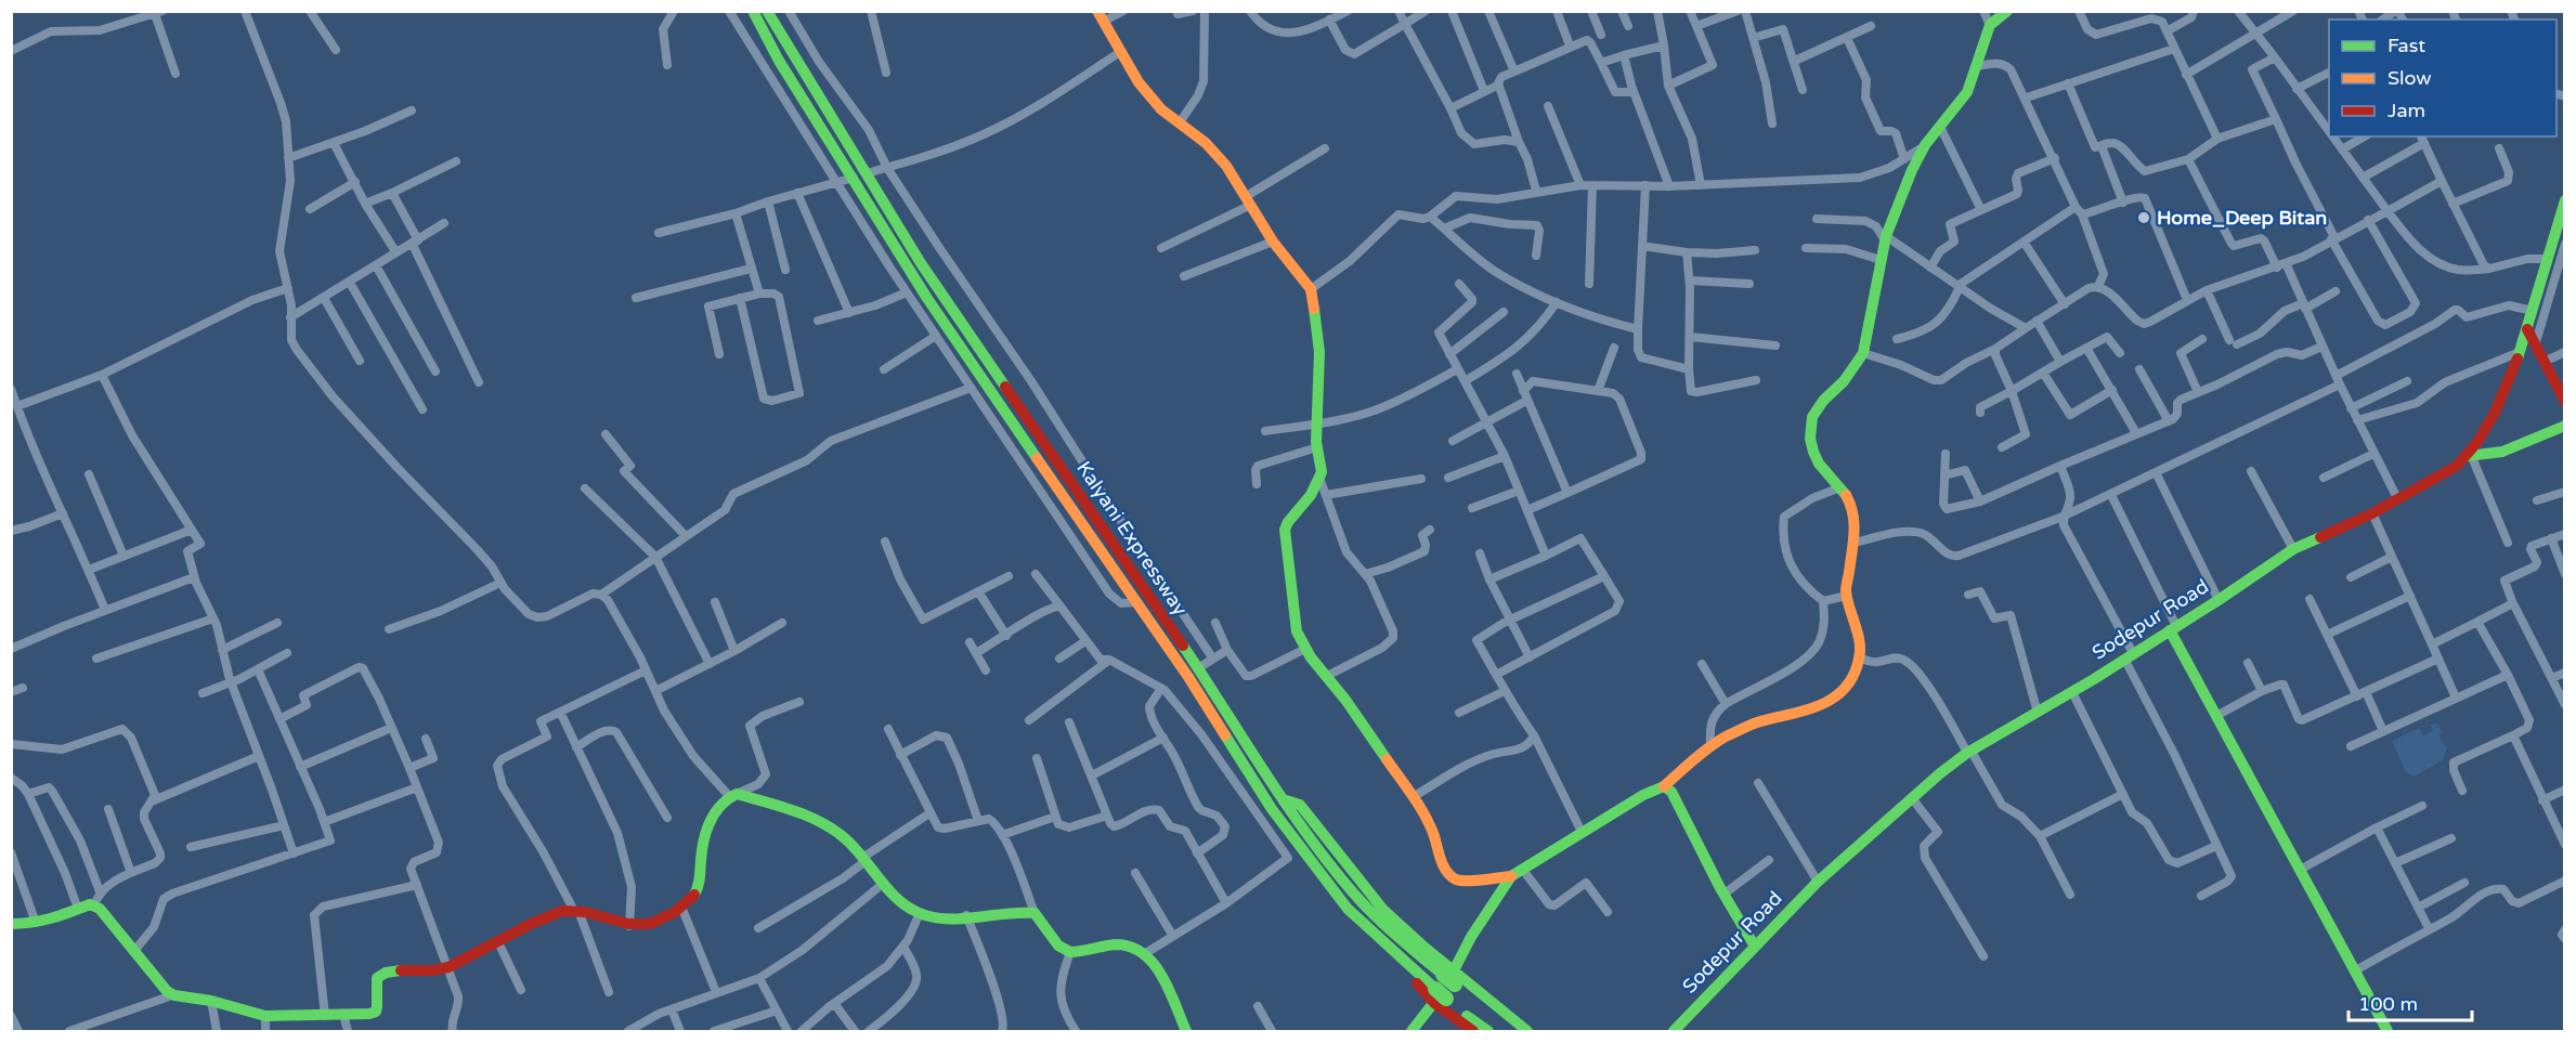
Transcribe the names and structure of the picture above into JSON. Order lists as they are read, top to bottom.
{
  "streets": {
    "main road": ["Kalyani Expressway", "Sodepur Road"]
  },
  "places": ["Home_Deep Bitan"],
  "legend": ["Fast", "Slow", "Jam"],
  "scale_bar": "100 m"
}
